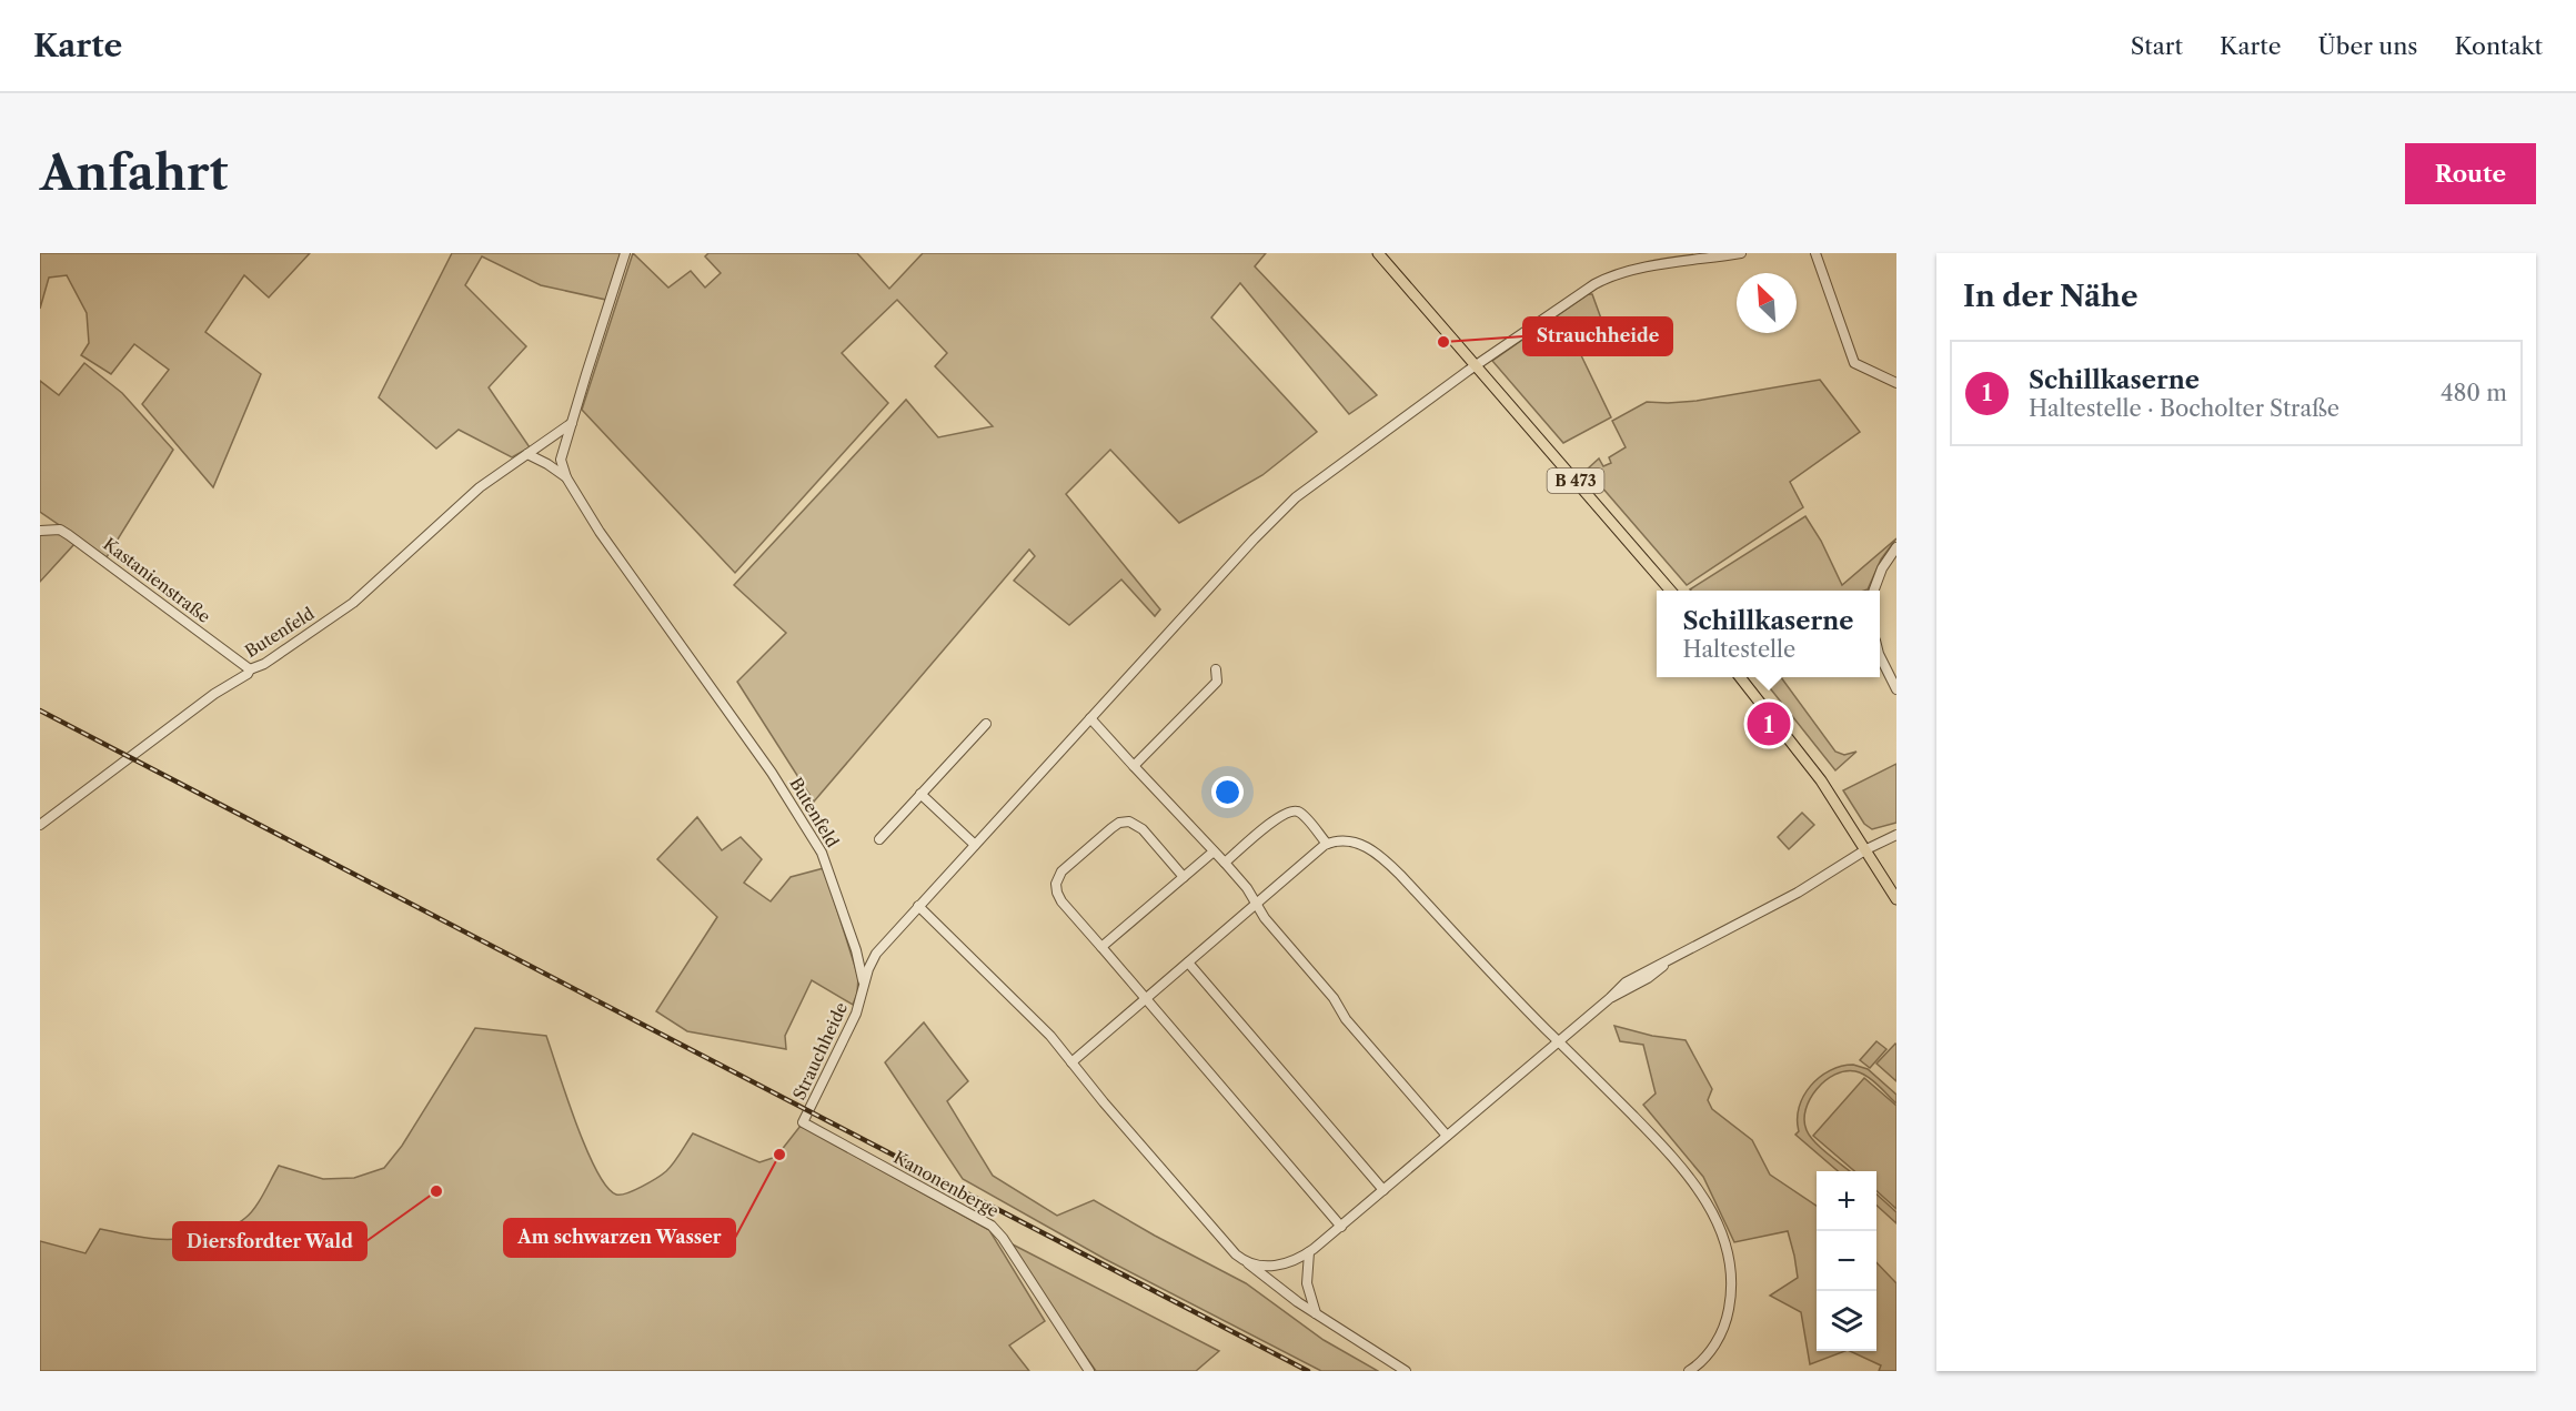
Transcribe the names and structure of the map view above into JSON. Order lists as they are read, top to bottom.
{
  "streets": {
    "main road": ["B 473"],
    "street": [
      "Kastanienstraße",
      "Butenfeld",
      "Strauchheide",
      "Kanonenberge"
    ]
  },
  "crossings": [
    ["B 473", "Strauchheide"],
    ["Kastanienstraße", "Butenfeld"],
    ["Butenfeld", "Strauchheide"],
    ["Strauchheide", "Kanonenberge"]
  ],
  "places": ["Strauchheide", "Am schwarzen Wasser", "Diersfordter Wald"],
  "north": "top left",
  "page": {
    "header": "Karte",
    "nav": [
      "Start",
      "Karte",
      "Über uns",
      "Kontakt"
    ],
    "buttons": "Route",
    "title": "Anfahrt",
    "heading": "In der Nähe",
    "list": [
      {
        "mark": "1",
        "name": "Schillkaserne",
        "note": "Haltestelle · Bocholter Straße",
        "value": "480 m"
      }
    ],
    "popup": ["Schillkaserne", "Haltestelle"],
    "pins": "1",
    "map_buttons": ["+", "−"]
  }
}
